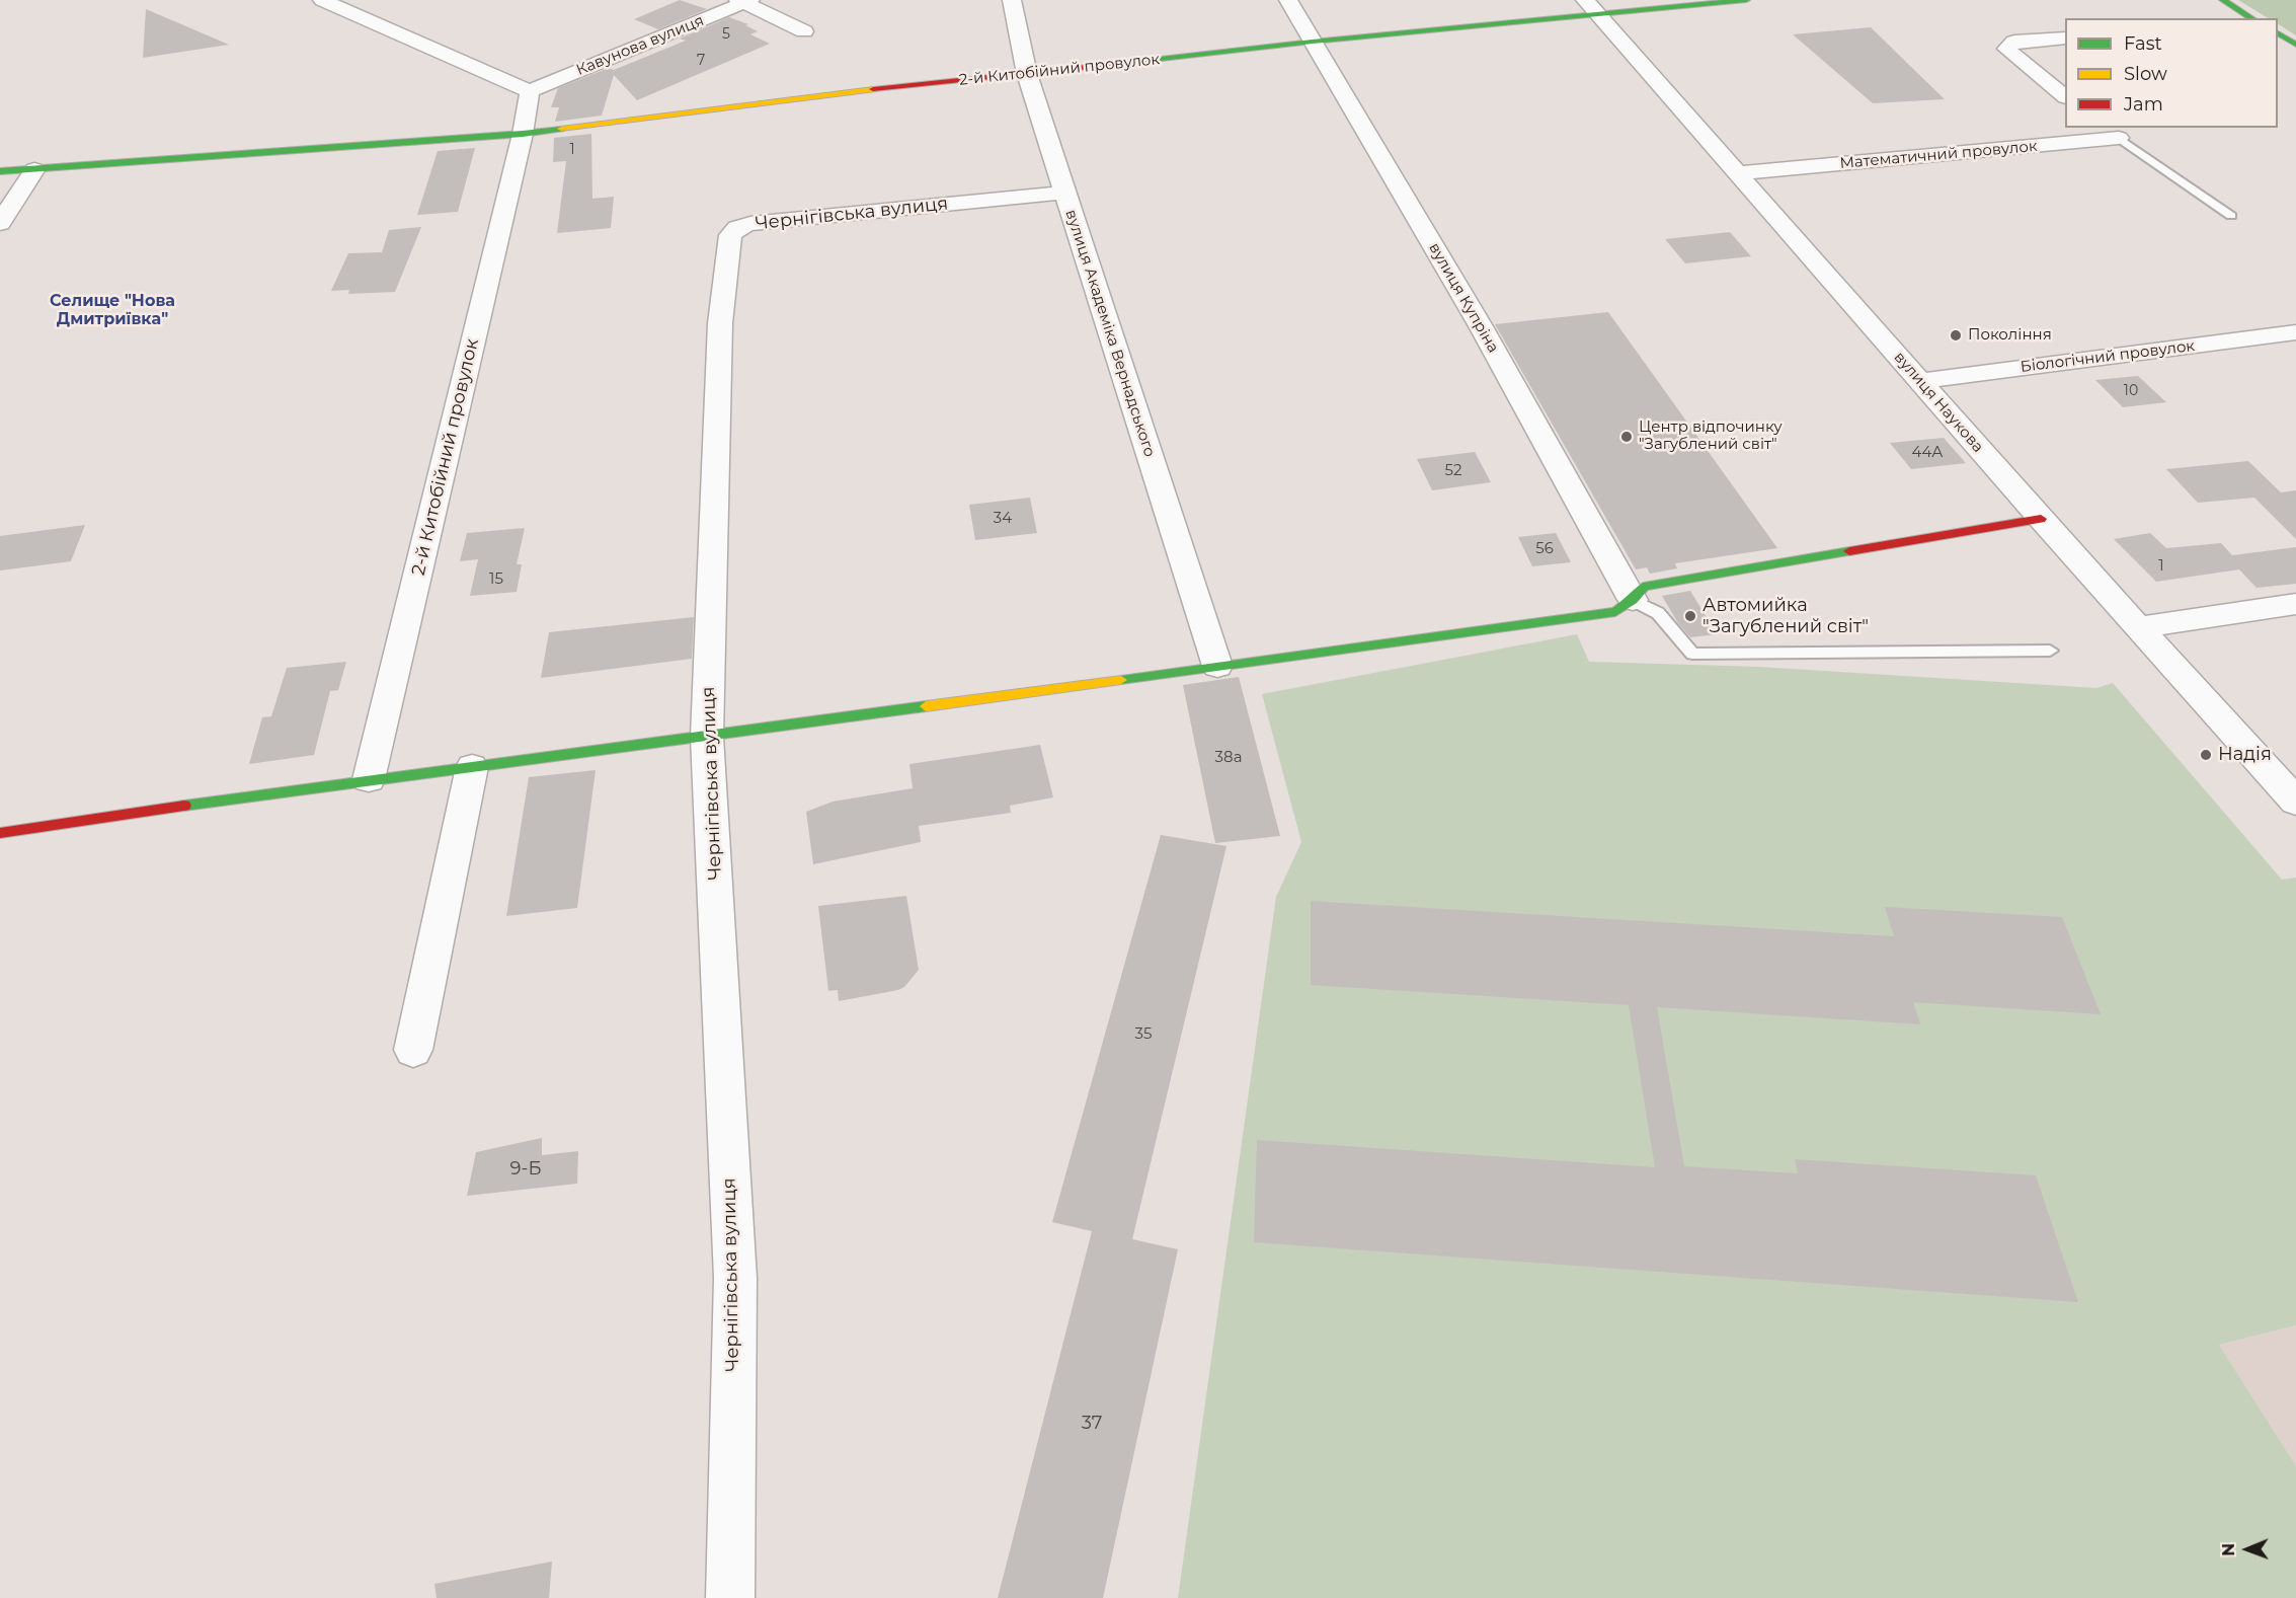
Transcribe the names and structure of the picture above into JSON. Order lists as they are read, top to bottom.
{
  "streets": {
    "street": [
      "Кавунова вулиця",
      "2-й Китобійний провулок",
      "Математичний провулок",
      "Чернігівська вулиця",
      "вулиця Купріна",
      "вулиця Академіка Вернадського",
      "Біологічний провулок",
      "вулиця Наукова"
    ]
  },
  "crossings": [
    ["2-й Китобійний провулок", "вулиця Купріна"],
    ["2-й Китобійний провулок", "вулиця Академіка Вернадського"],
    ["2-й Китобійний провулок", "вулиця Наукова"],
    ["Математичний провулок", "вулиця Наукова"],
    ["Чернігівська вулиця", "вулиця Академіка Вернадського"],
    ["Біологічний провулок", "вулиця Наукова"]
  ],
  "districts": ["Селище \"Нова Дмитриївка\""],
  "places": [
    "Покоління",
    "Центр відпочинку \"Загублений світ\"",
    "Автомийка \"Загублений світ\"",
    "Надія"
  ],
  "house_numbers": [
    "5",
    "7",
    "1",
    "10",
    "44А",
    "52",
    "34",
    "56",
    "1",
    "15",
    "38а",
    "35",
    "9-Б",
    "37"
  ],
  "legend": ["Fast", "Slow", "Jam"],
  "north": "left"
}
